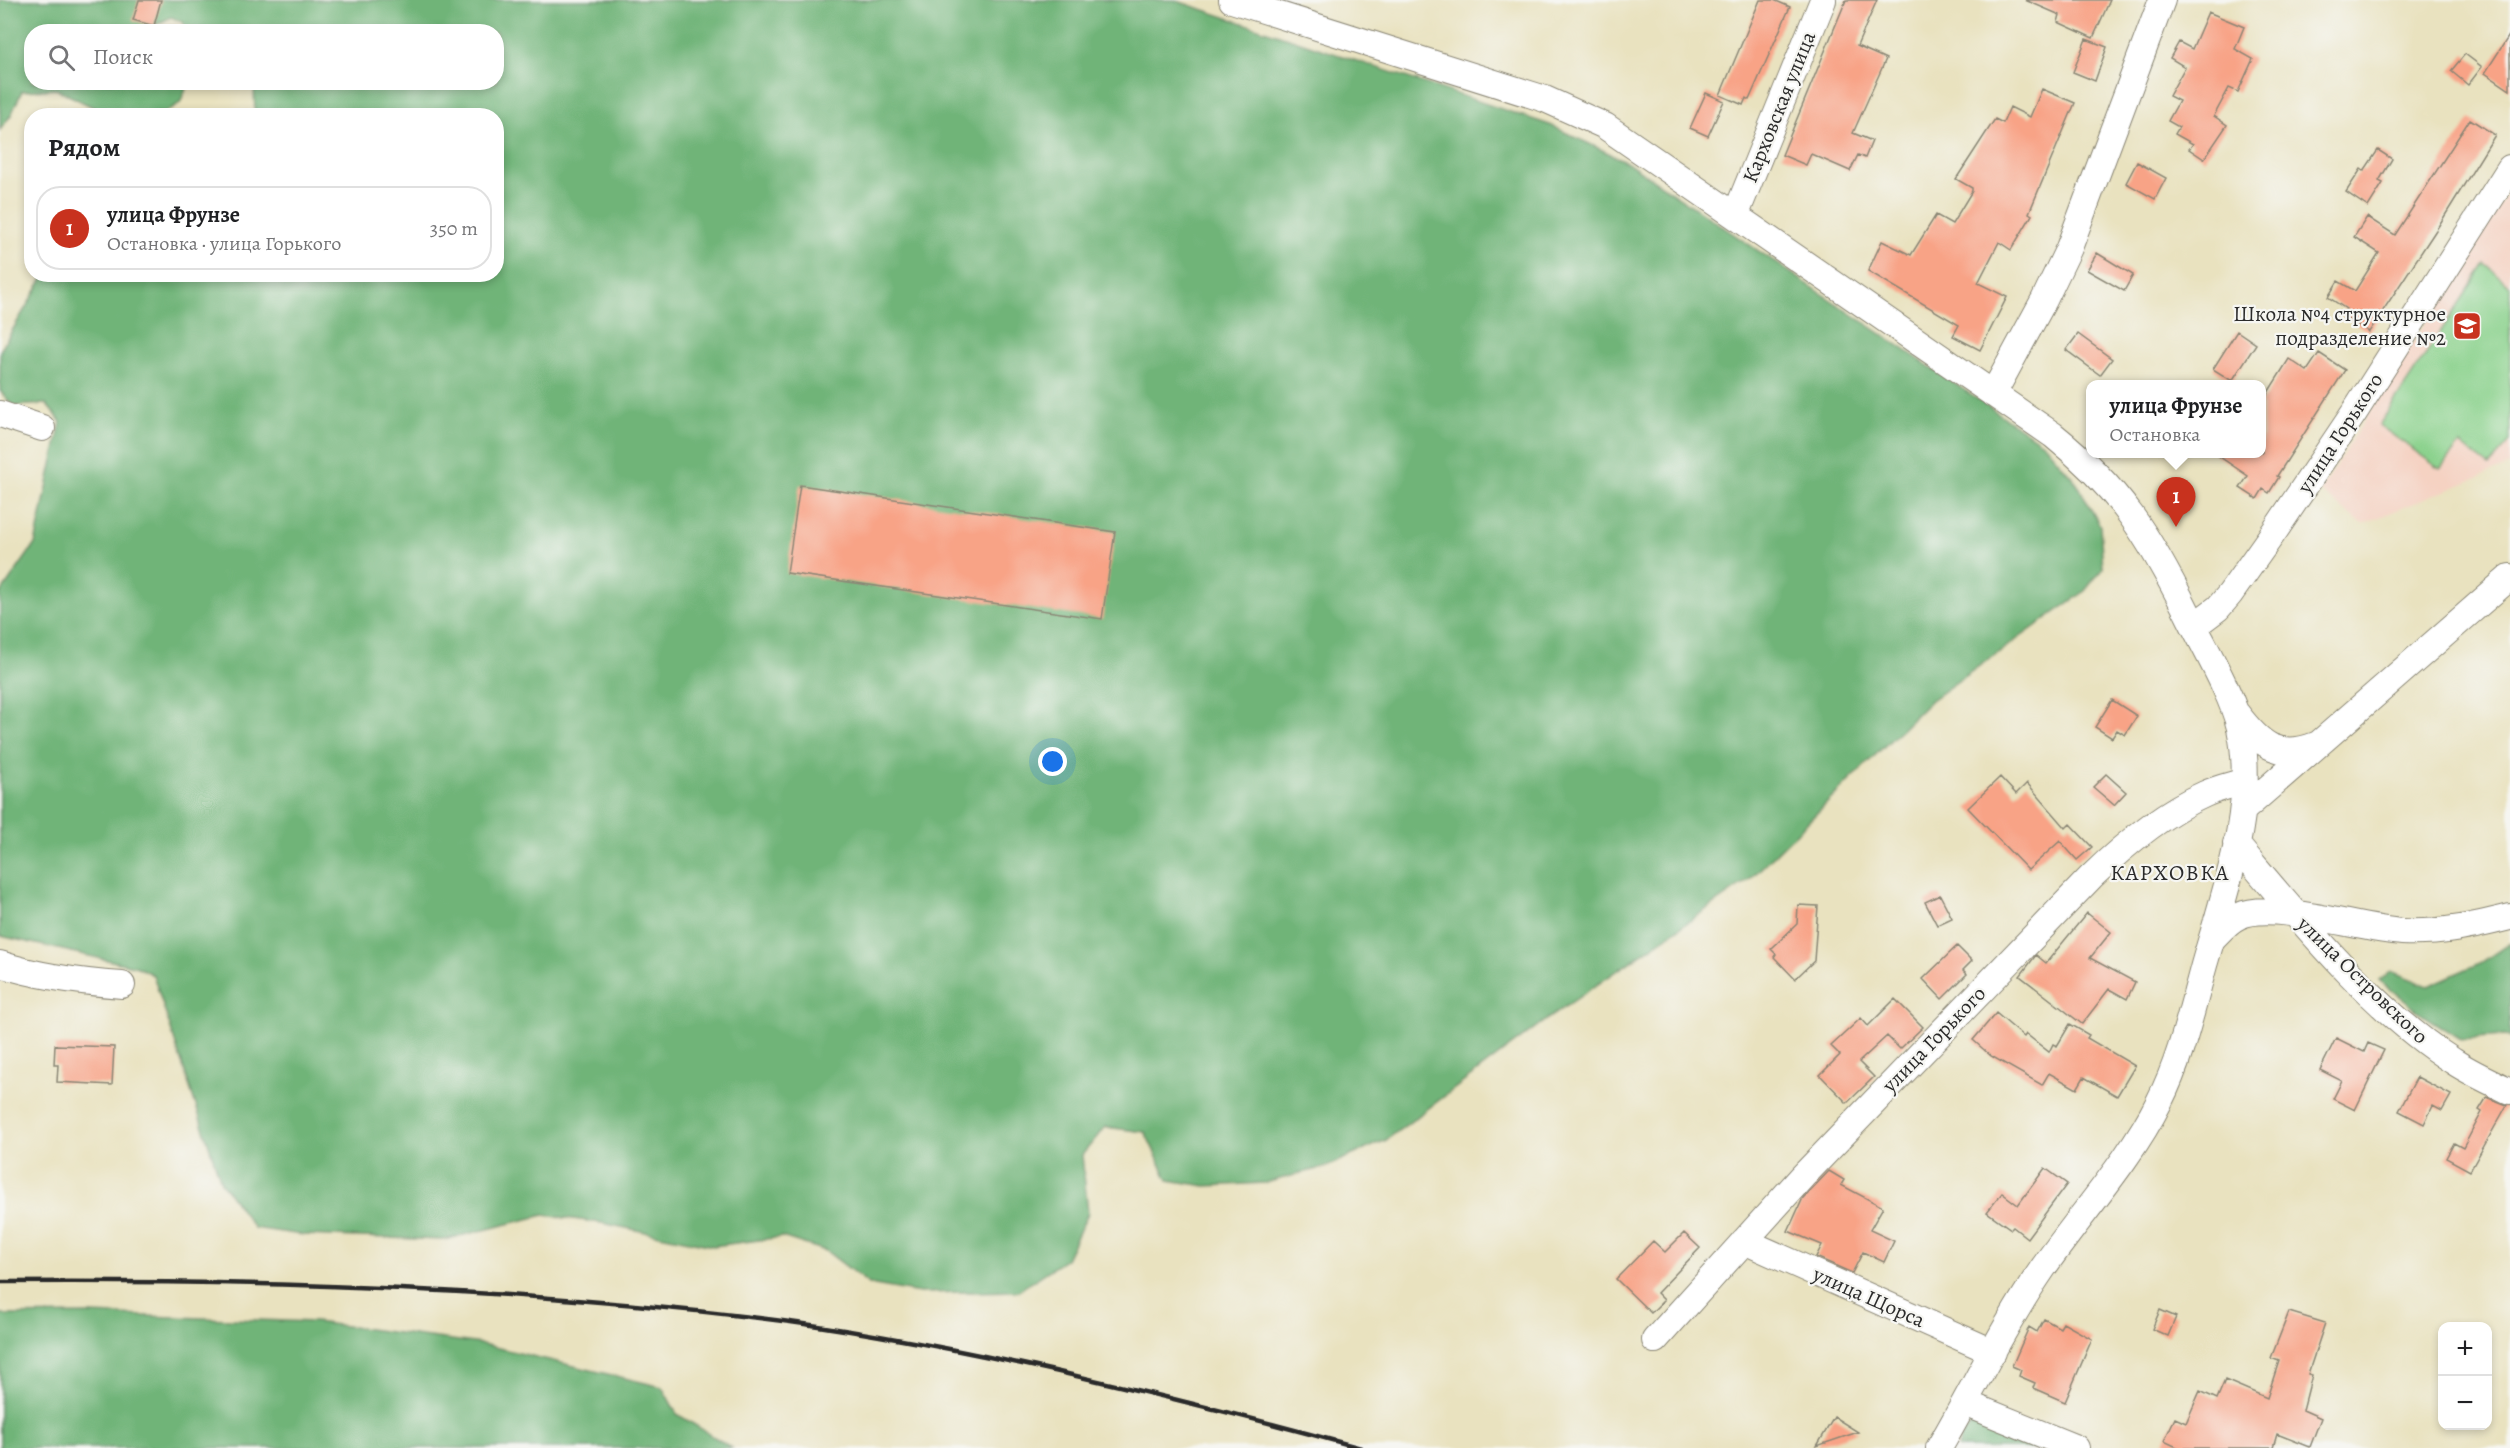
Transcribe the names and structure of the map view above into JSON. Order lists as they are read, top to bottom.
{
  "streets": {
    "street": [
      "Карховская улица",
      "улица Горького",
      "улица Островского",
      "улица Щорса"
    ]
  },
  "crossings": [
    ["улица Горького", "улица Щорса"]
  ],
  "districts": ["КАРХОВКА"],
  "places": {
    "school or university": ["Школа №4 структурное подразделение №2"]
  },
  "page": {
    "search": "Поиск",
    "heading": "Рядом",
    "list": [
      {
        "mark": "1",
        "name": "улица Фрунзе",
        "note": "Остановка · улица Горького",
        "value": "350 m"
      }
    ],
    "popup": ["улица Фрунзе", "Остановка"],
    "pins": "1",
    "map_buttons": ["+", "−"]
  }
}
